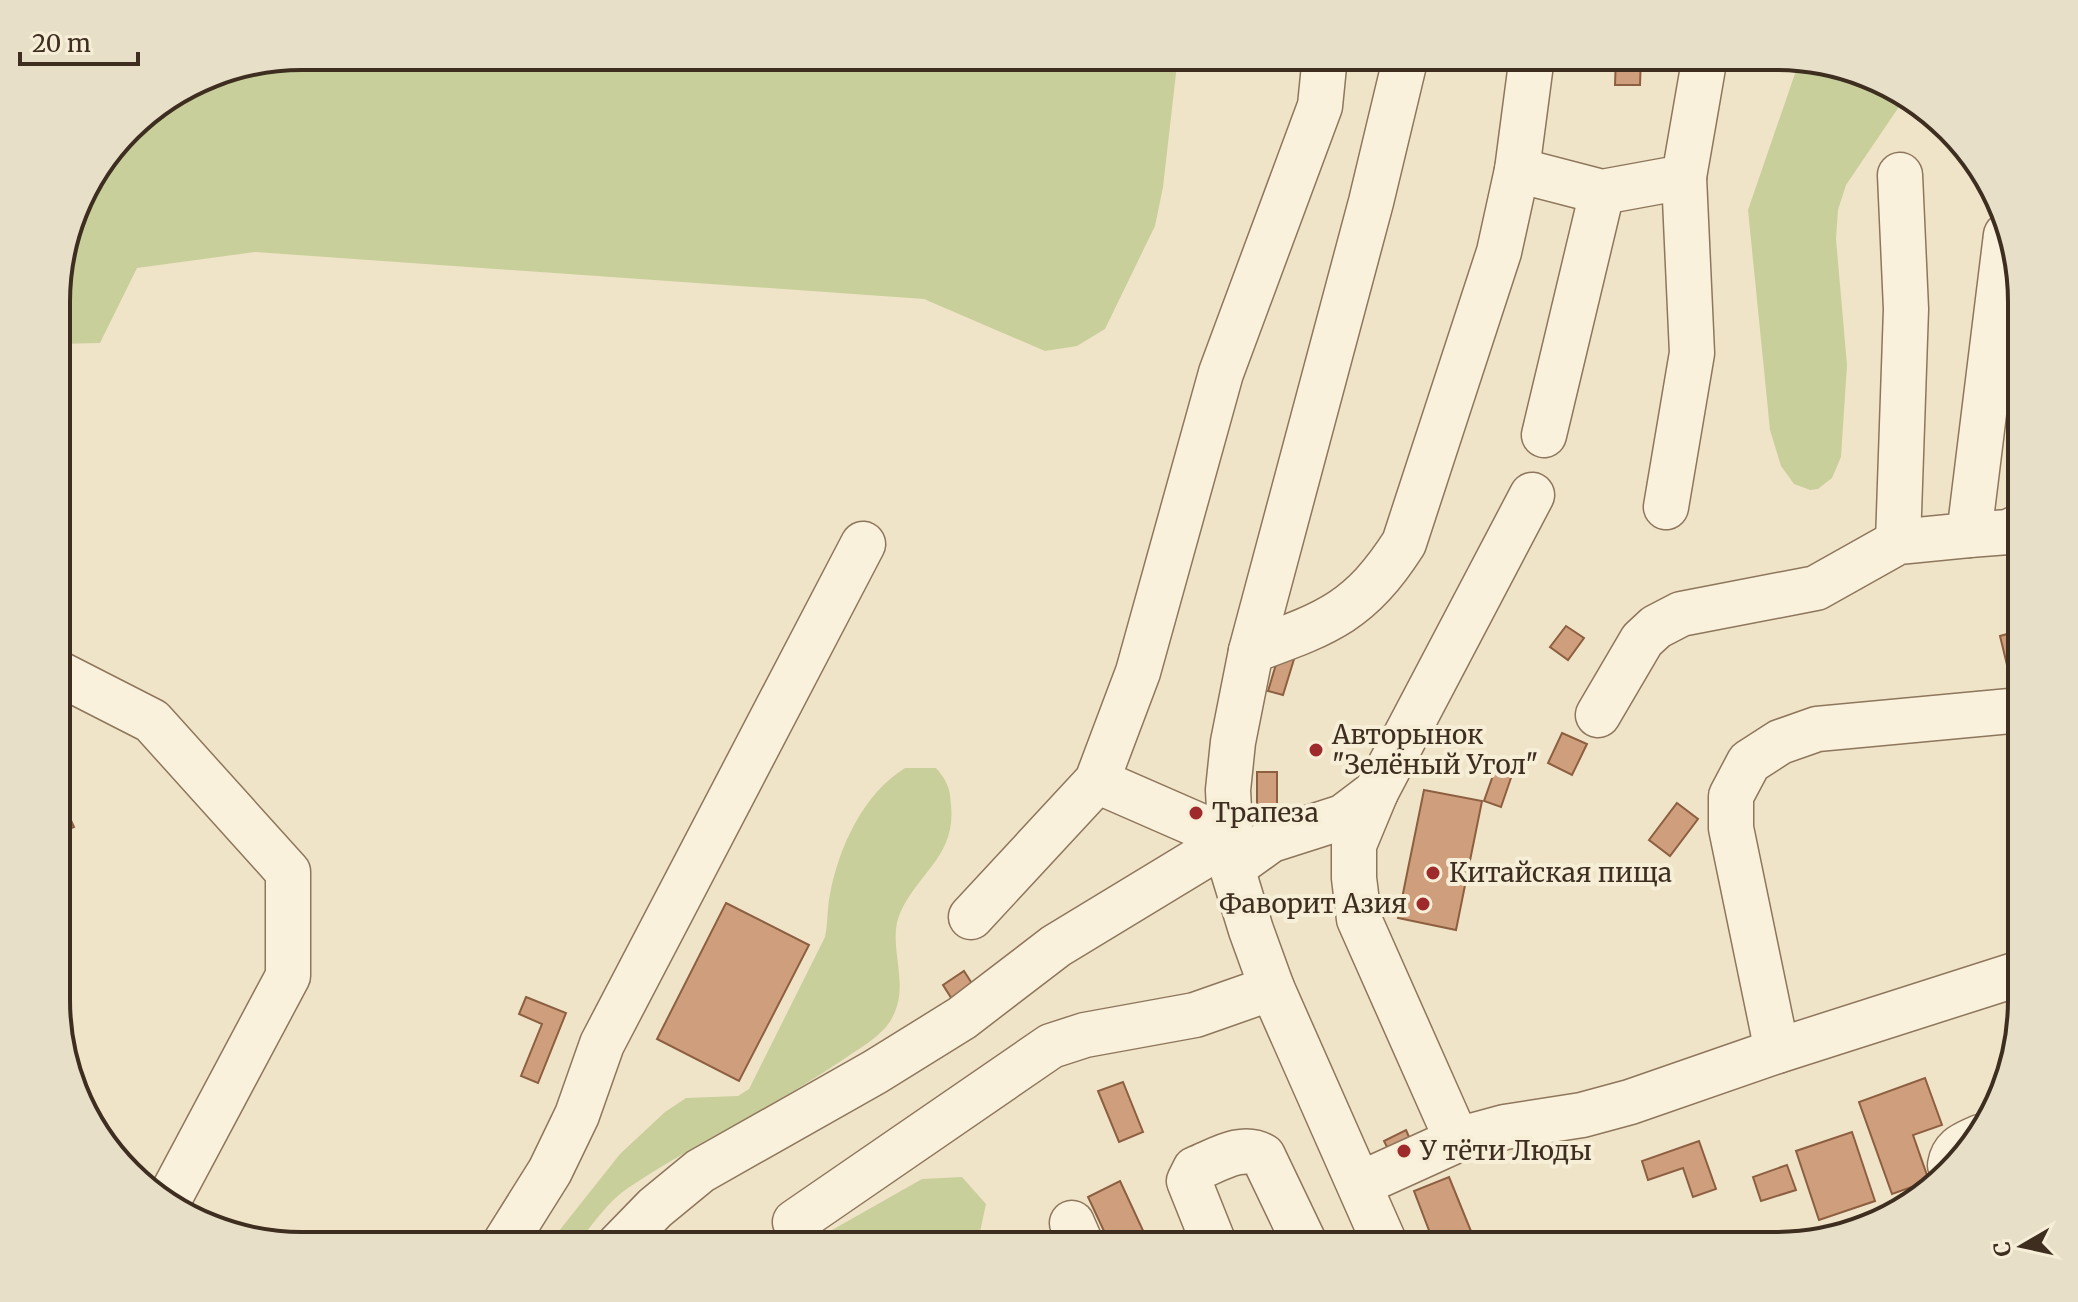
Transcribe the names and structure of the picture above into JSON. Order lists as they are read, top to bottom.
{
  "places": [
    "Авторынок \"Зелёный Угол\"",
    "Трапеза",
    "Китайская пища",
    "Фаворит Азия",
    "У тёти Люды"
  ],
  "scale_bar": "20 m",
  "north": "left"
}
